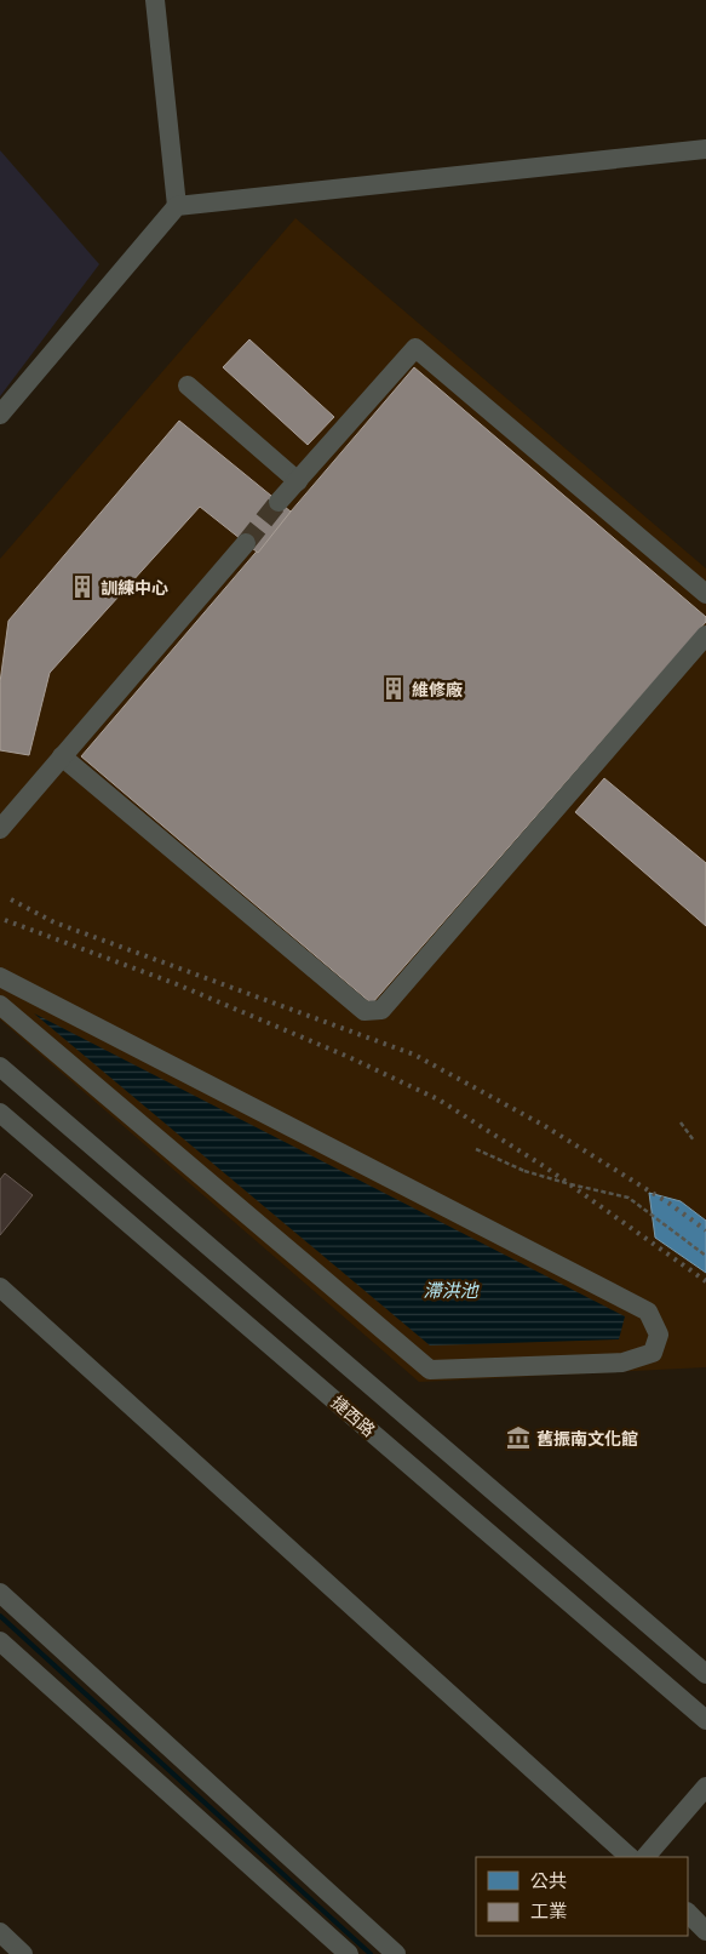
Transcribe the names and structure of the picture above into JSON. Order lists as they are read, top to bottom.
{
  "streets": {
    "street": ["捷西路"]
  },
  "water": ["滯洪池"],
  "places": {
    "building": ["訓練中心", "維修廠"],
    "museum": ["舊振南文化館"]
  },
  "legend": ["公共", "工業"]
}
